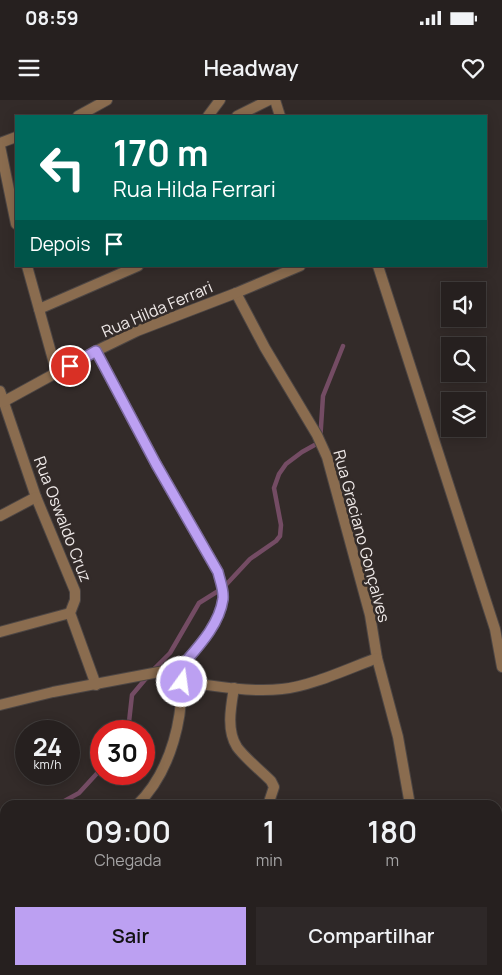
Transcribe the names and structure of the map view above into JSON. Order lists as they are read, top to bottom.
{
  "streets": {
    "street": ["Rua Hilda Ferrari", "Rua Oswaldo Cruz", "Rua Graciano Gonçalves"]
  },
  "crossings": [
    ["Rua Hilda Ferrari", "Rua Oswaldo Cruz"],
    ["Rua Hilda Ferrari", "Rua Graciano Gonçalves"]
  ],
  "page": {
    "status": "08:59",
    "header": "Headway",
    "turn": ["170 m", "Rua Hilda Ferrari"],
    "then": "Depois",
    "speed": "24 km/h",
    "limit": "30",
    "eta": [
      "09:00",
      "Chegada",
      "1",
      "min",
      "180",
      "m"
    ],
    "buttons": ["Sair", "Compartilhar"]
  }
}
